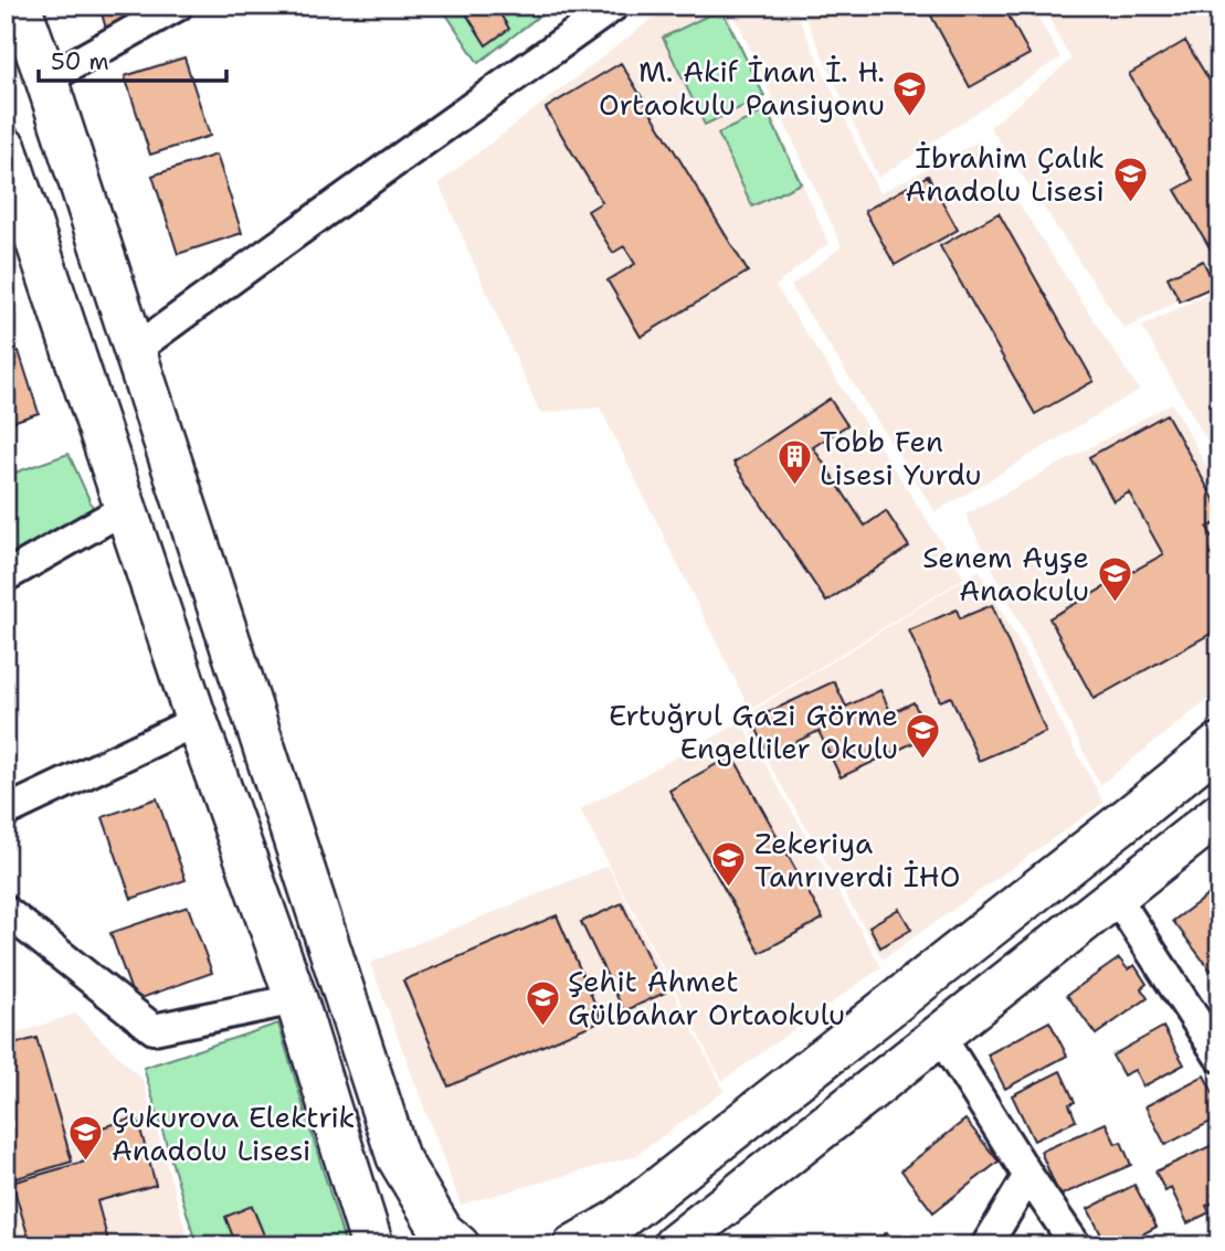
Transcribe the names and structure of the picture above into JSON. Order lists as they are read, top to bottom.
{
  "places": {
    "school or university": [
      "M. Akif İnan İ. H. Ortaokulu Pansiyonu",
      "İbrahim Çalık Anadolu Lisesi",
      "Senem Ayşe Anaokulu",
      "Ertuğrul Gazi Görme Engelliler Okulu",
      "Zekeriya Tanrıverdi İHO",
      "Şehit Ahmet Gülbahar Ortaokulu",
      "Çukurova Elektrik Anadolu Lisesi"
    ],
    "building": ["Tobb Fen Lisesi Yurdu"]
  },
  "scale_bar": "50 m"
}
